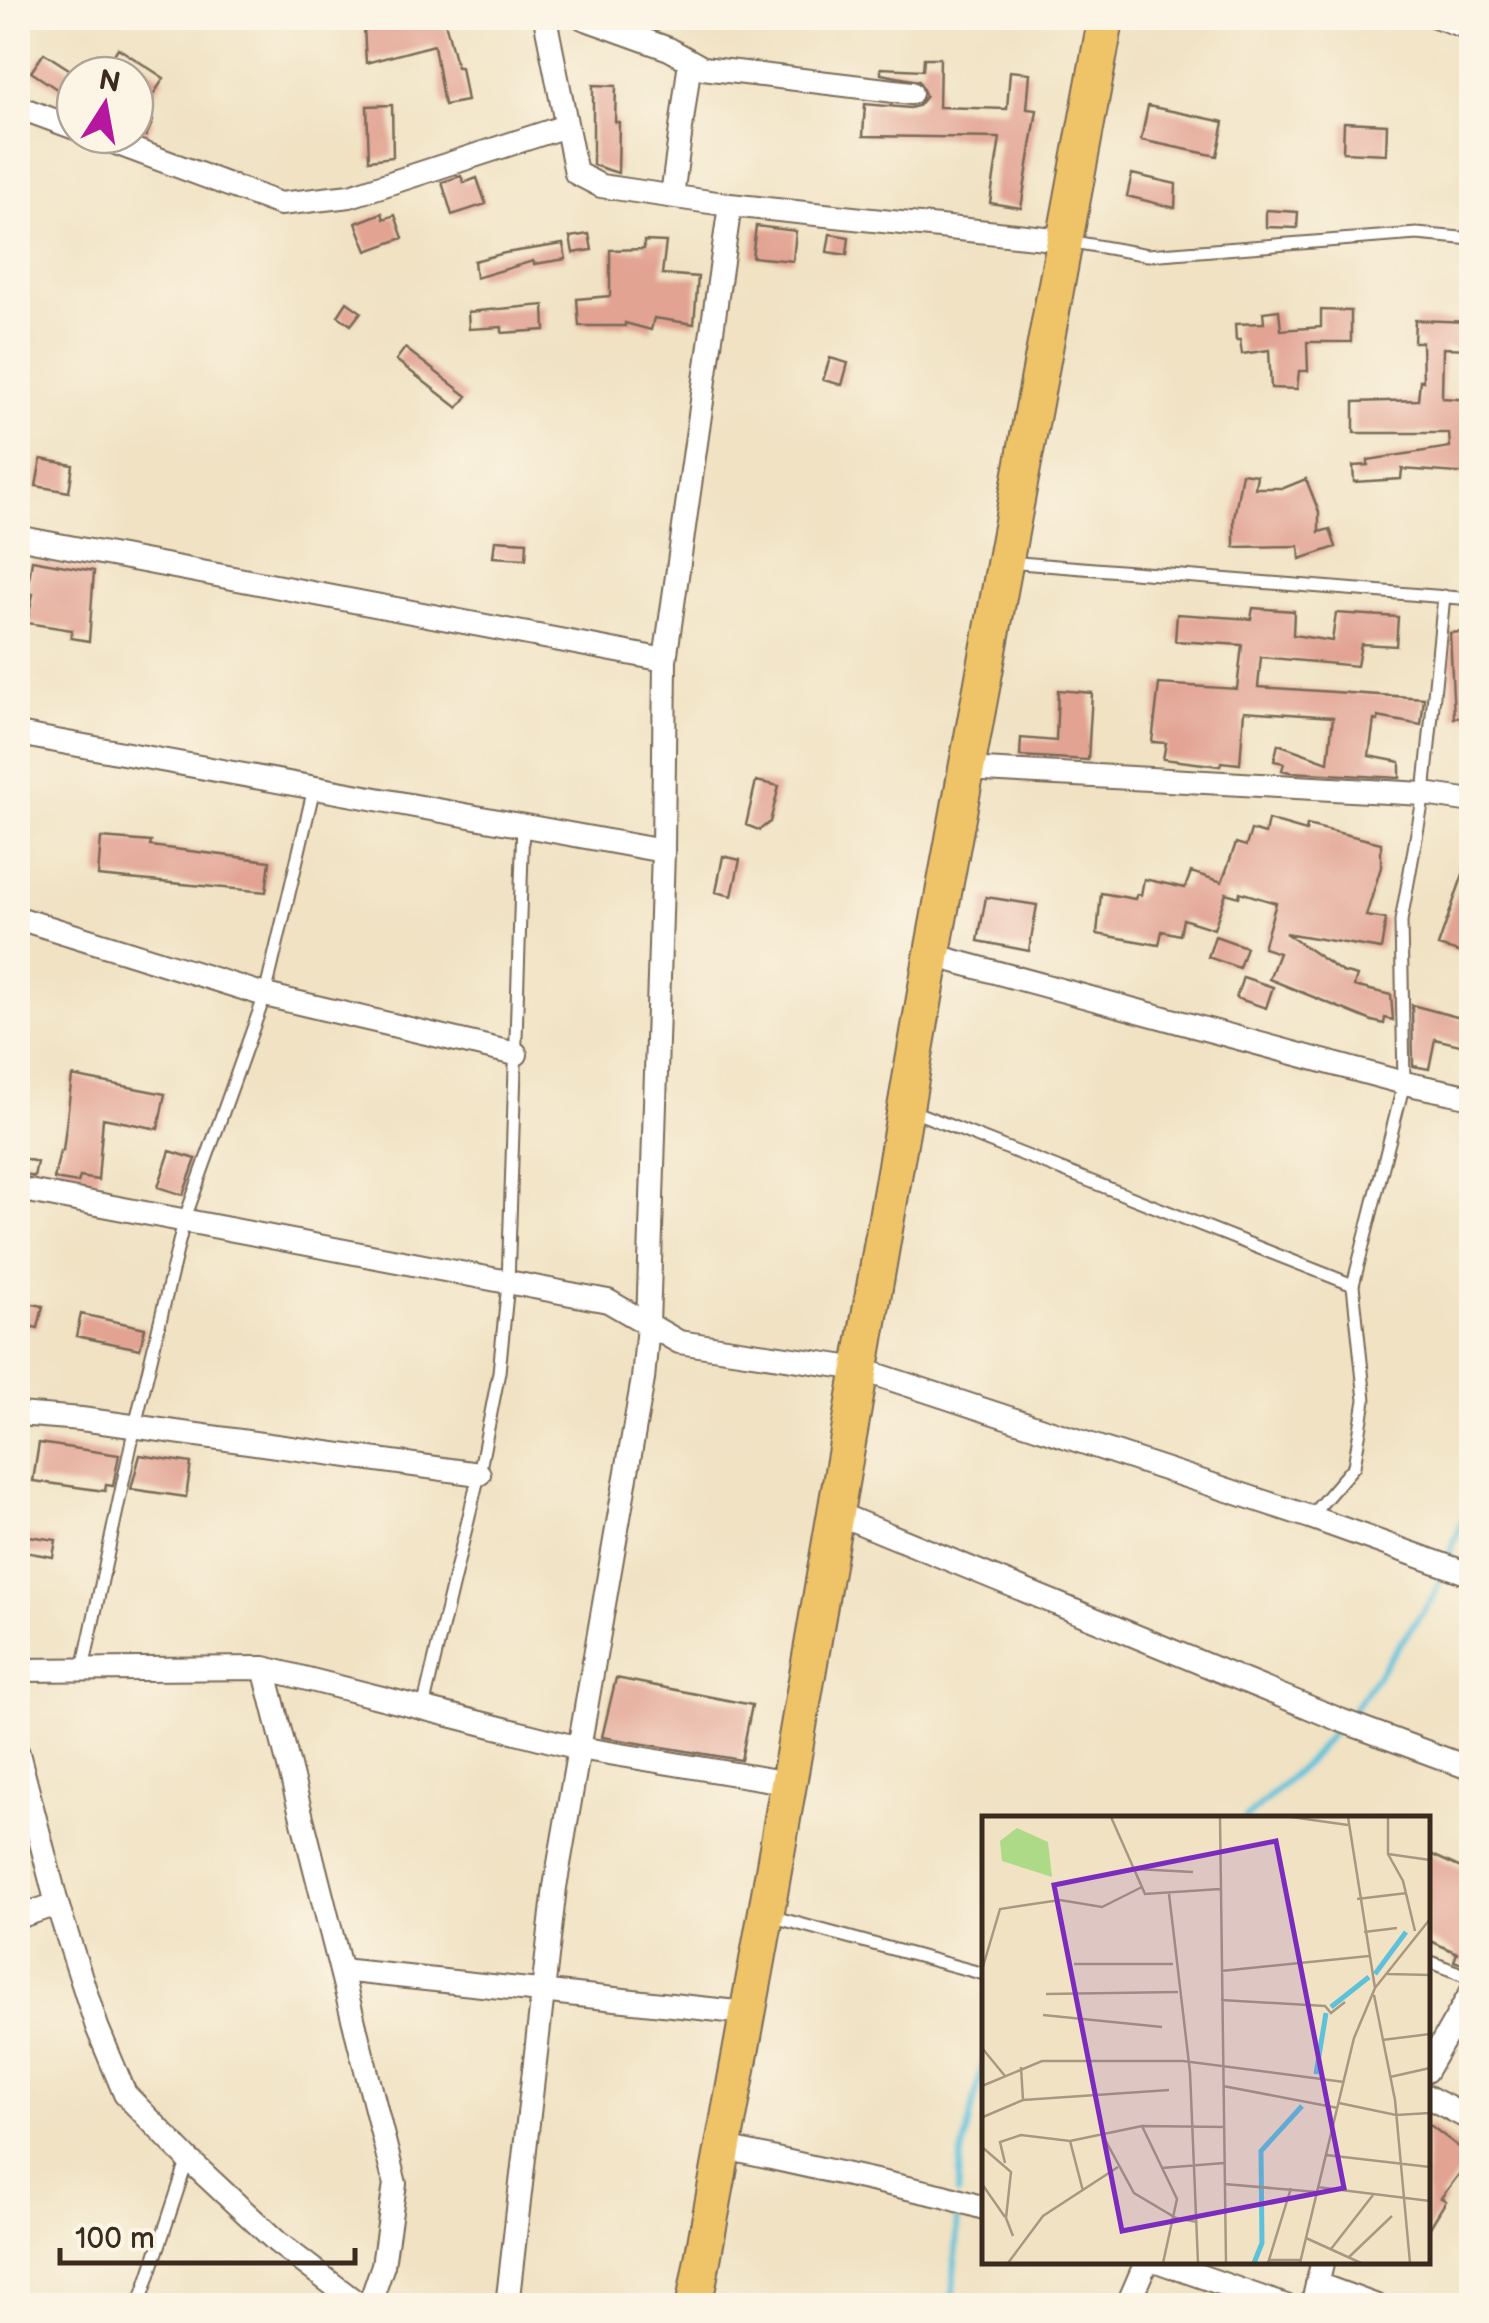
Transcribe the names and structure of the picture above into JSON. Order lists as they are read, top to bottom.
{
  "scale_bar": "100 m",
  "north": "top"
}
